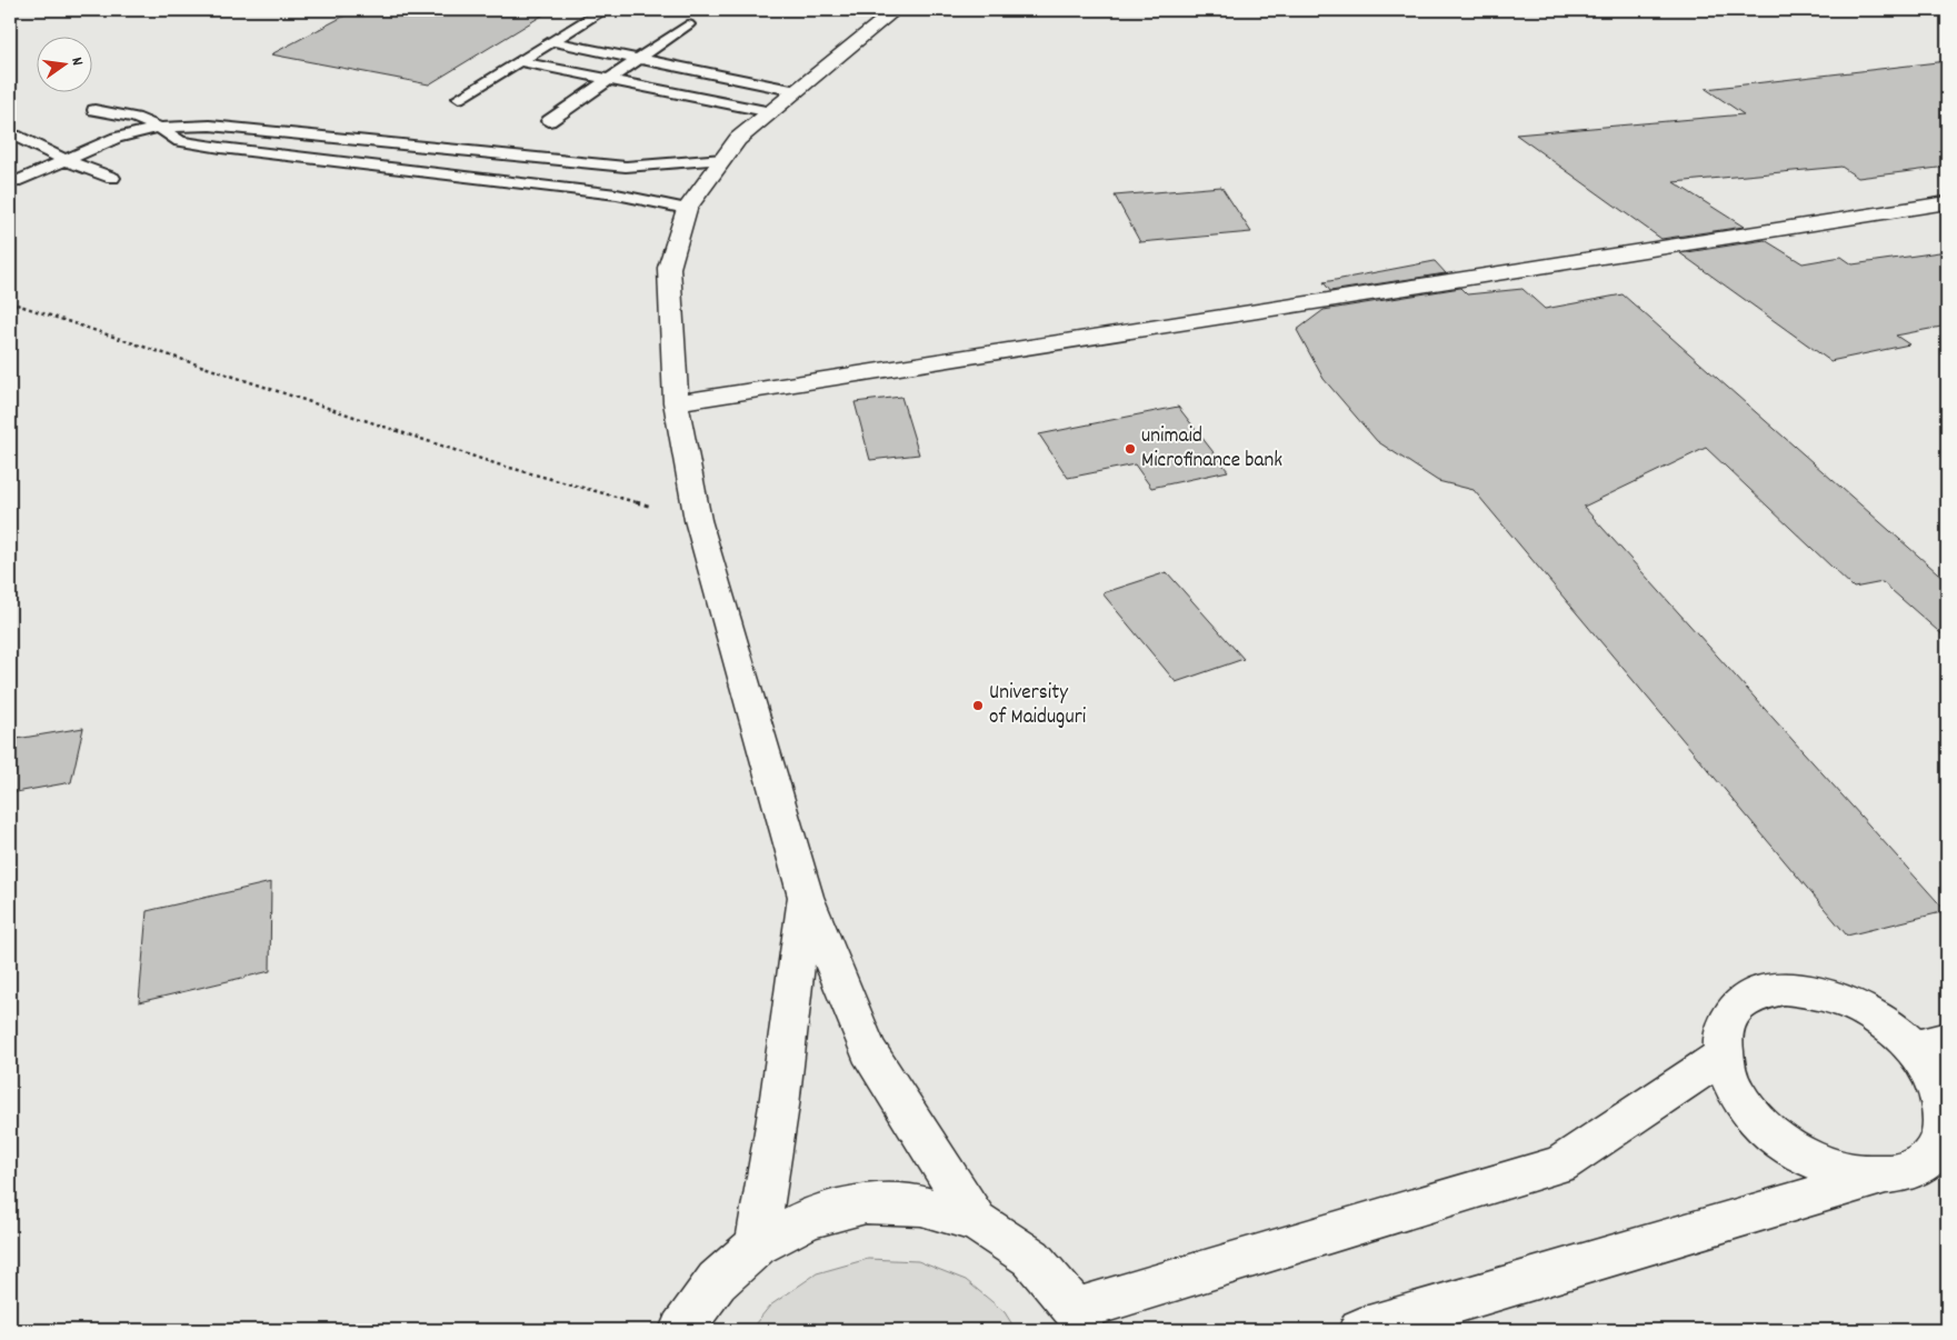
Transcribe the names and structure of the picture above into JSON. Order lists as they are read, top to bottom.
{
  "places": ["unimaid Microfinance bank", "University of Maiduguri"],
  "north": "right"
}
